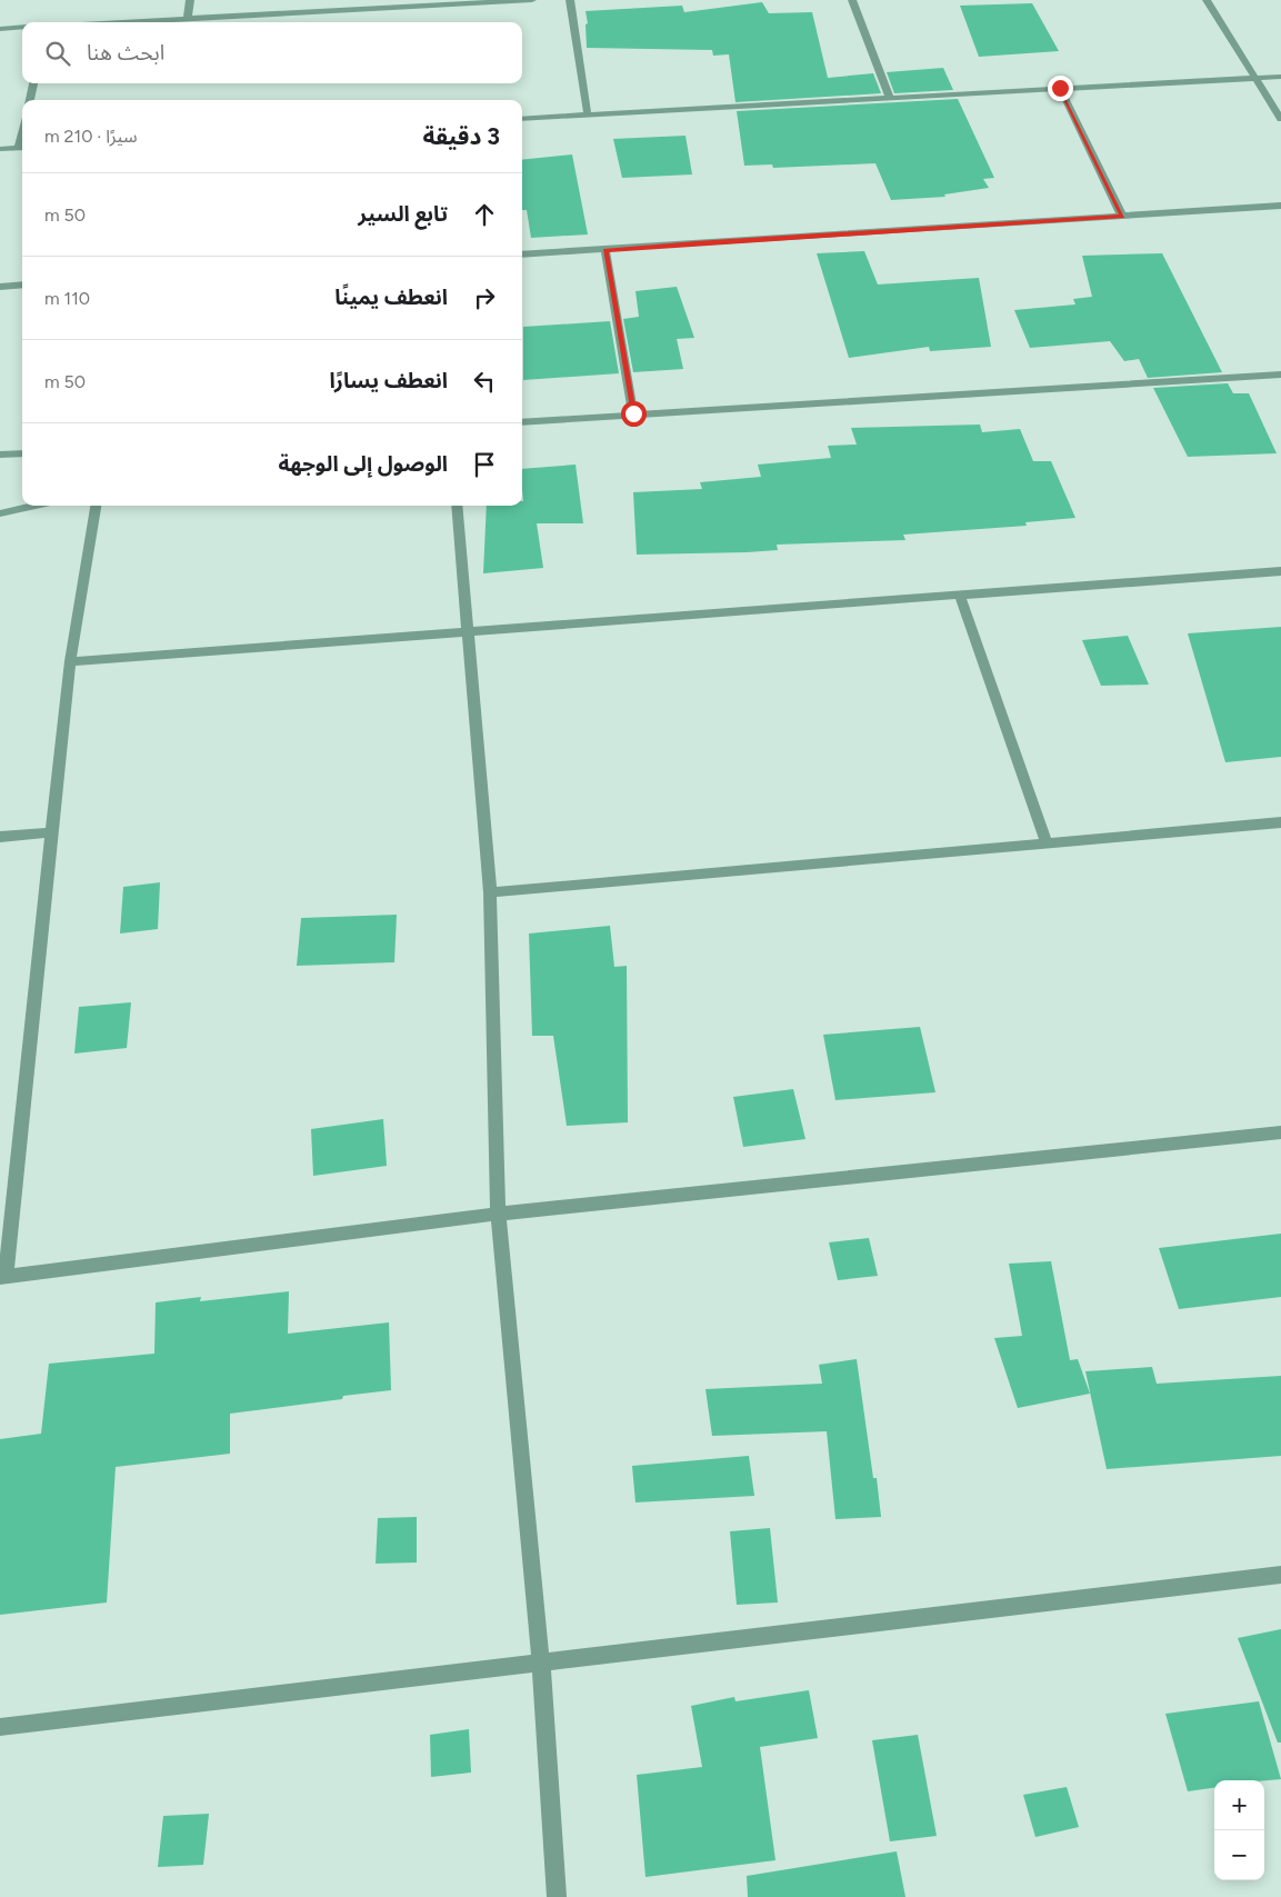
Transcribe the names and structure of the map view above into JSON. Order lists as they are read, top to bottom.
{
  "page": {
    "search": "ابحث هنا",
    "heading": ["3 دقيقة", "سيرًا · 210 m"],
    "list": [
      ["تابع السير", "50 m"],
      ["انعطف يمينًا", "110 m"],
      ["انعطف يسارًا", "50 m"],
      "الوصول إلى الوجهة"
    ],
    "map_buttons": ["+", "−"]
  }
}
